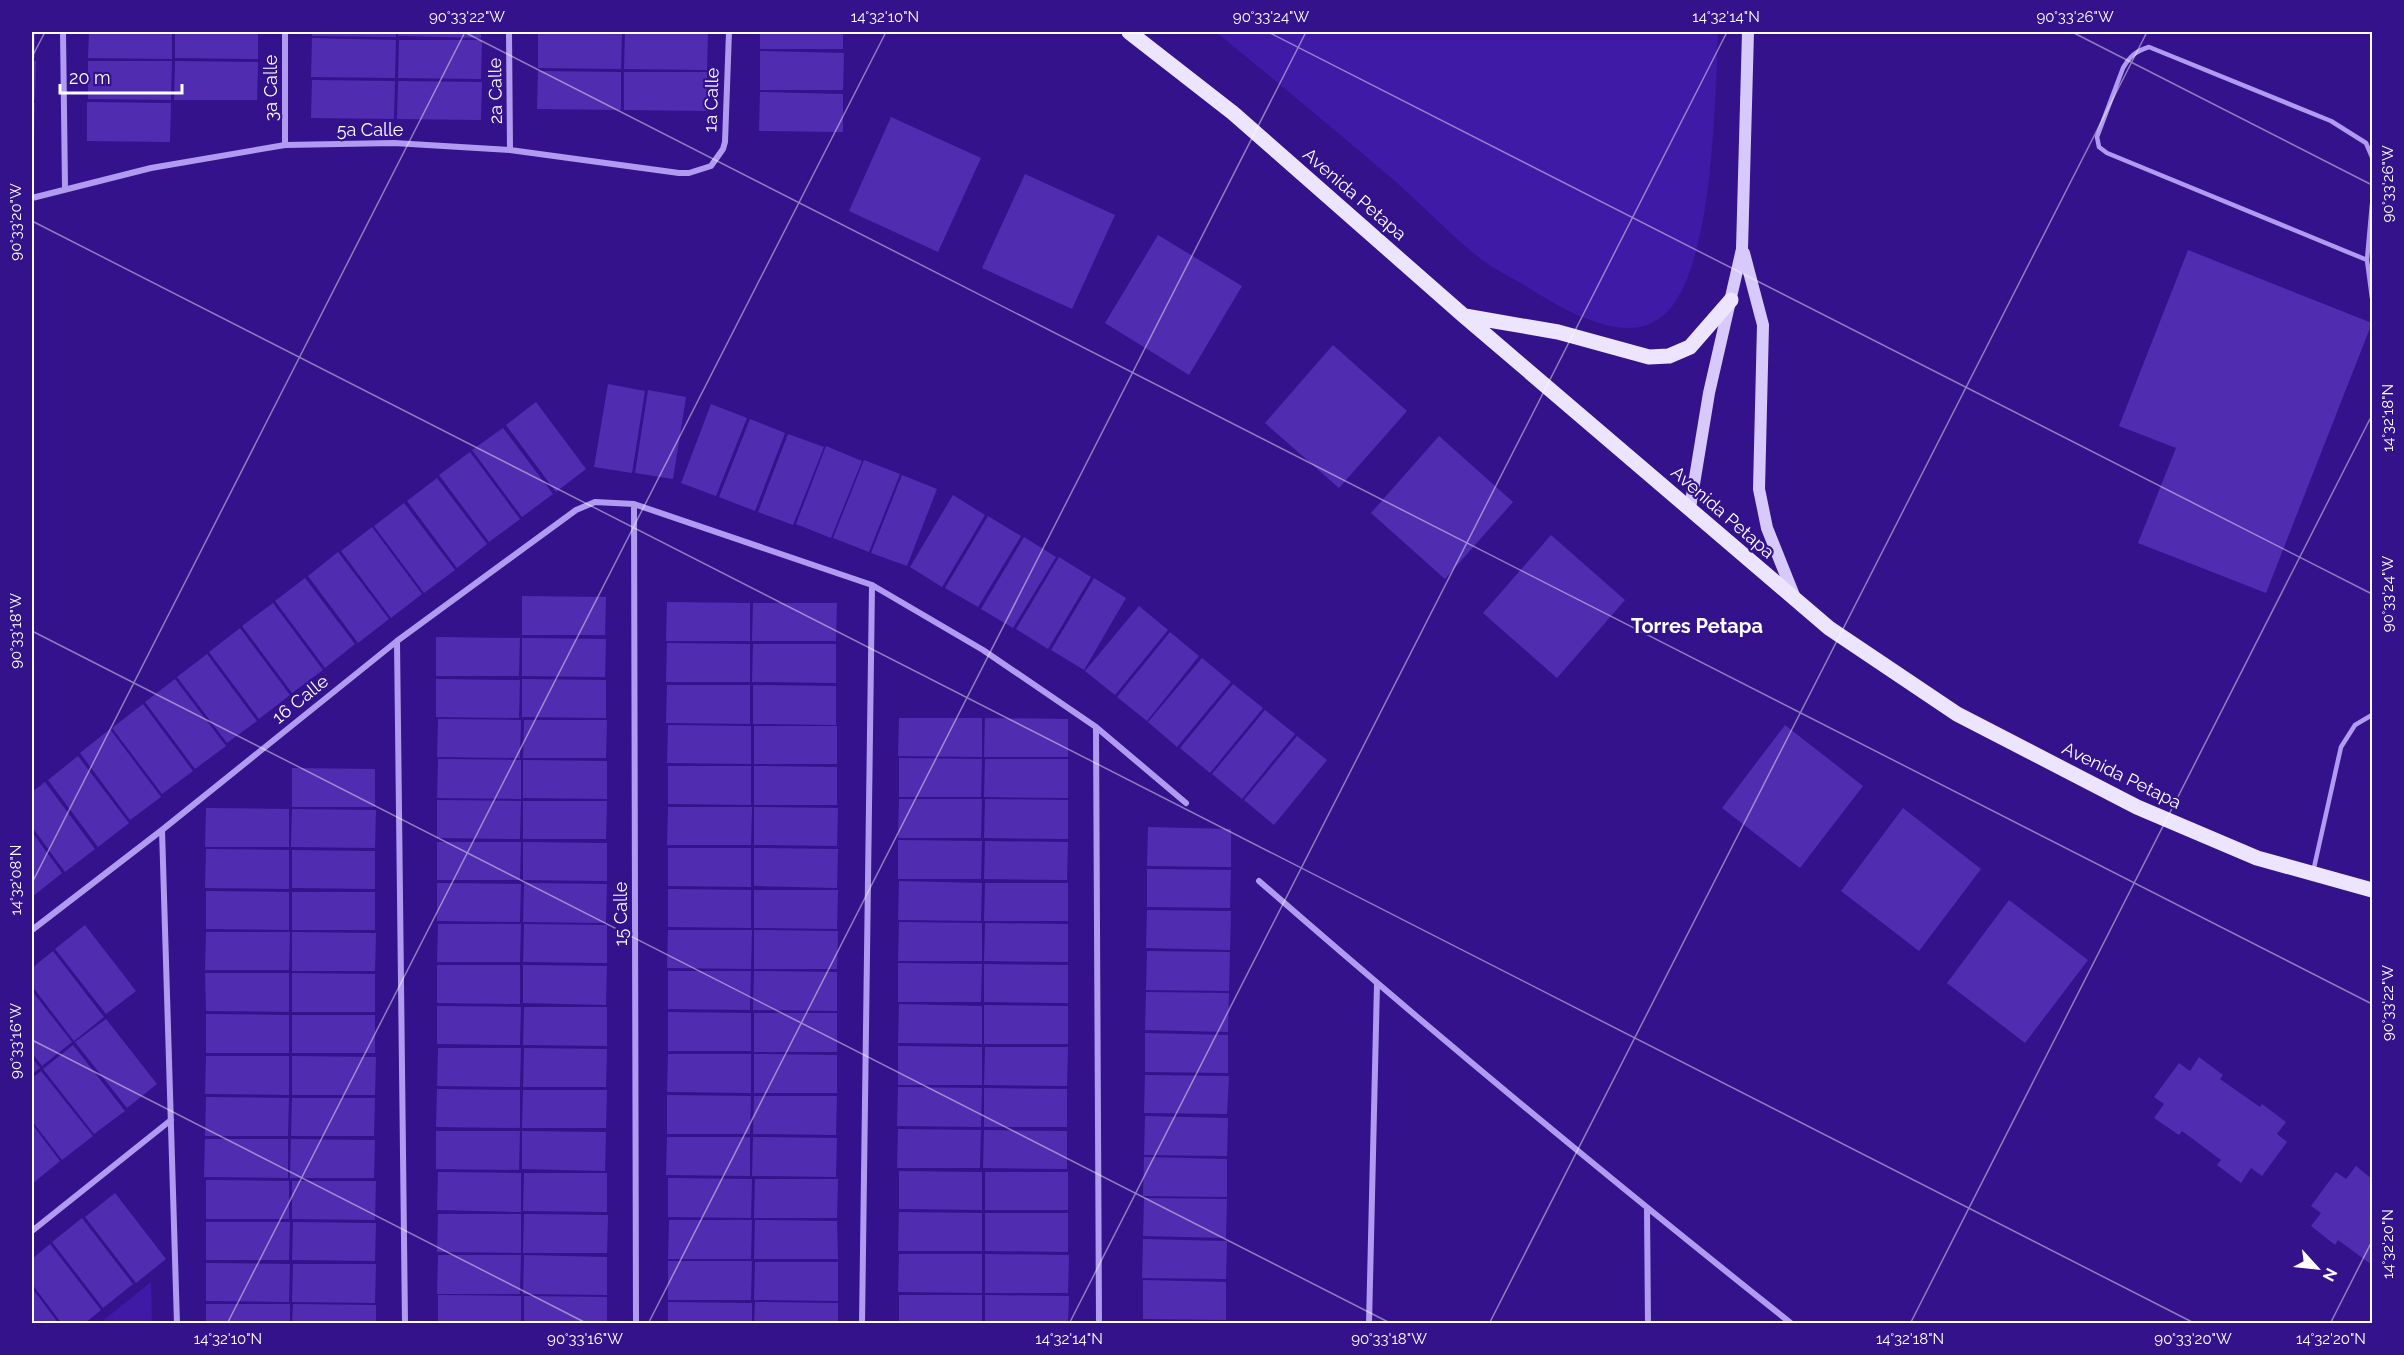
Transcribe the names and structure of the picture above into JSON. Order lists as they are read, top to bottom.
{
  "streets": {
    "main road": ["Avenida Petapa"],
    "street": [
      "3a Calle",
      "2a Calle",
      "1a Calle",
      "5a Calle",
      "16 Calle",
      "15 Calle"
    ]
  },
  "crossings": [
    ["3a Calle", "5a Calle"],
    ["2a Calle", "5a Calle"],
    ["1a Calle", "5a Calle"],
    ["16 Calle", "15 Calle"]
  ],
  "districts": ["Torres Petapa"],
  "scale_bar": "20 m",
  "north": "bottom right",
  "coordinates": [
    "90°33'22\"W",
    "14°32'10\"N",
    "90°33'24\"W",
    "14°32'14\"N",
    "90°33'26\"W",
    "90°33'20\"W",
    "14°32'18\"N",
    "90°33'18\"W",
    "14°32'08\"N",
    "90°33'16\"W",
    "14°32'20\"N"
  ]
}
